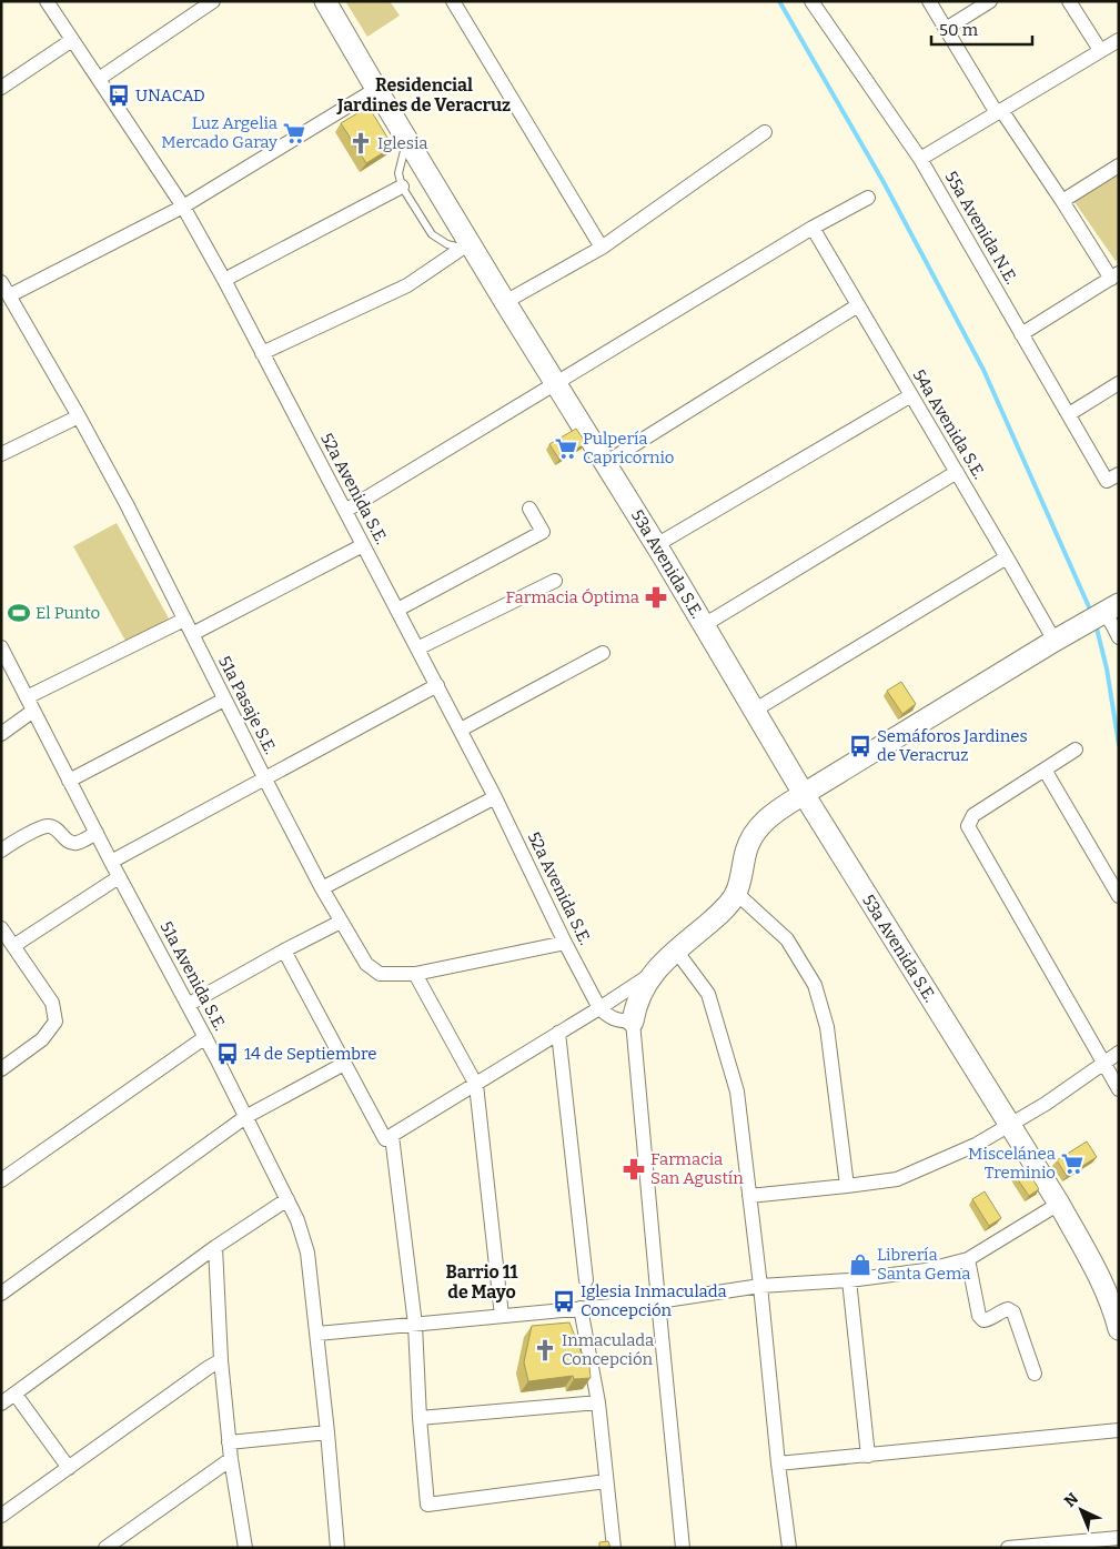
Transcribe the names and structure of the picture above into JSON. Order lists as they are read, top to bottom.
{
  "streets": {
    "street": [
      "55a Avenida N.E.",
      "54a Avenida S.E.",
      "52a Avenida S.E.",
      "53a Avenida S.E.",
      "51a Pasaje S.E.",
      "51a Avenida S.E."
    ]
  },
  "crossings": [
    ["52a Avenida S.E.", "51a Pasaje S.E."]
  ],
  "districts": ["Residencial Jardines de Veracruz", "Barrio 11 de Mayo"],
  "places": {
    "bus stop": [
      "UNACAD",
      "Semáforos Jardines de Veracruz",
      "14 de Septiembre",
      "Iglesia Inmaculada Concepción"
    ],
    "supermarket": ["Luz Argelia Mercado Garay", "Pulpería Capricornio", "Miscelánea Treminio"],
    "church": ["Iglesia", "Inmaculada Concepción"],
    "pharmacy": ["Farmacia Óptima", "Farmacia San Agustín"],
    "sports": ["El Punto"],
    "shop": ["Librería Santa Gema"]
  },
  "scale_bar": "50 m",
  "north": "top left"
}
